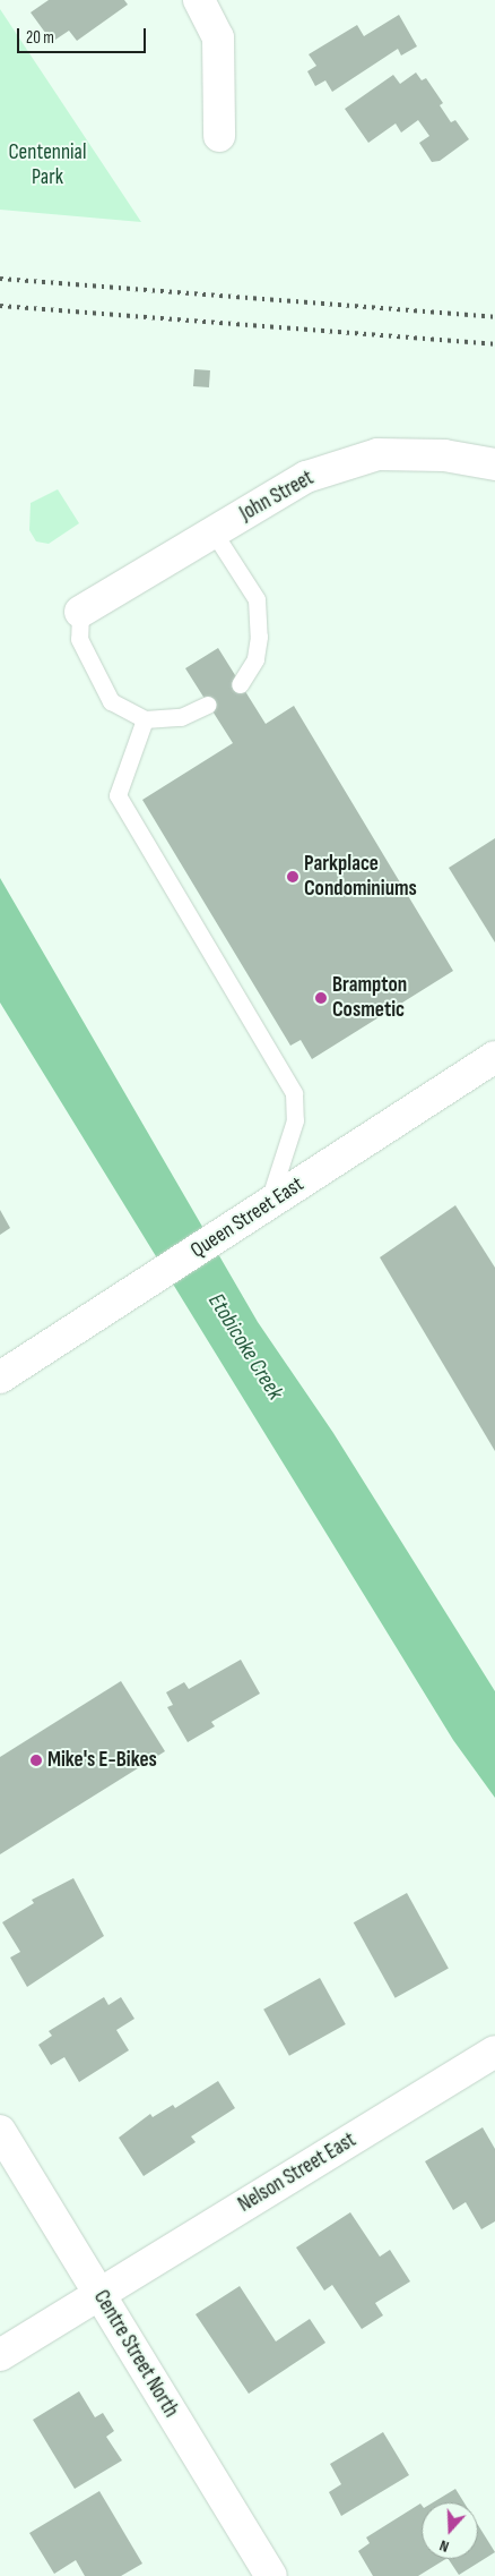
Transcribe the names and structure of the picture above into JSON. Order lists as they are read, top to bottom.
{
  "streets": {
    "street": [
      "John Street",
      "Queen Street East",
      "Nelson Street East",
      "Centre Street North"
    ]
  },
  "crossings": [
    ["Nelson Street East", "Centre Street North"]
  ],
  "water": ["Etobicoke Creek"],
  "parks": ["Centennial Park"],
  "places": ["Parkplace Condominiums", "Brampton Cosmetic", "Mike's E-Bikes"],
  "scale_bar": "20 m",
  "north": "bottom"
}
